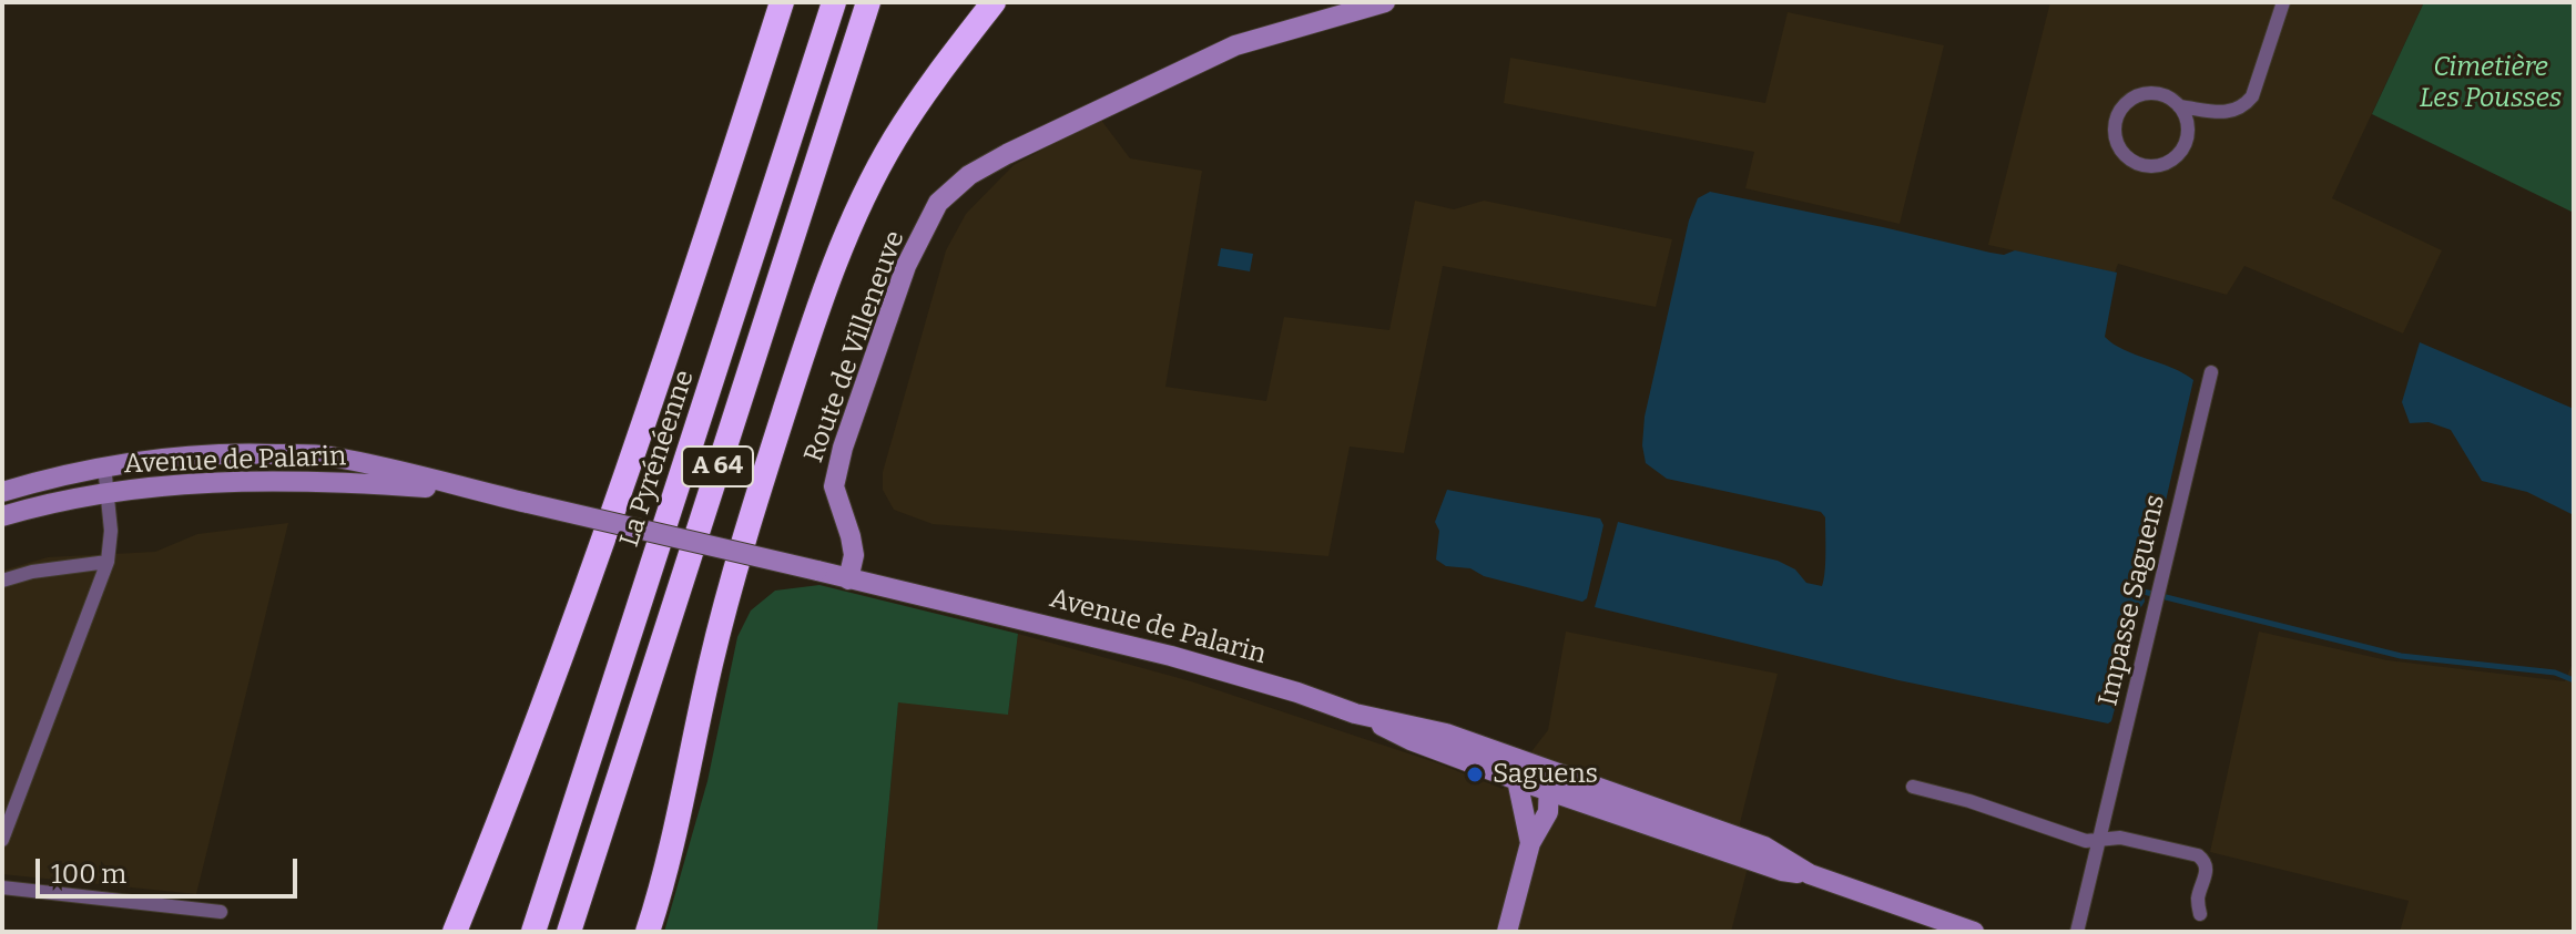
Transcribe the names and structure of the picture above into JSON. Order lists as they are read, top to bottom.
{
  "streets": {
    "highway": ["La Pyrénéenne", "A 64"],
    "main road": ["Route de Villeneuve", "Avenue de Palarin"],
    "street": ["Impasse Saguens"]
  },
  "crossings": [
    ["Route de Villeneuve", "Avenue de Palarin"]
  ],
  "parks": ["Cimetière Les Pousses"],
  "places": ["Saguens"],
  "scale_bar": "100 m"
}
